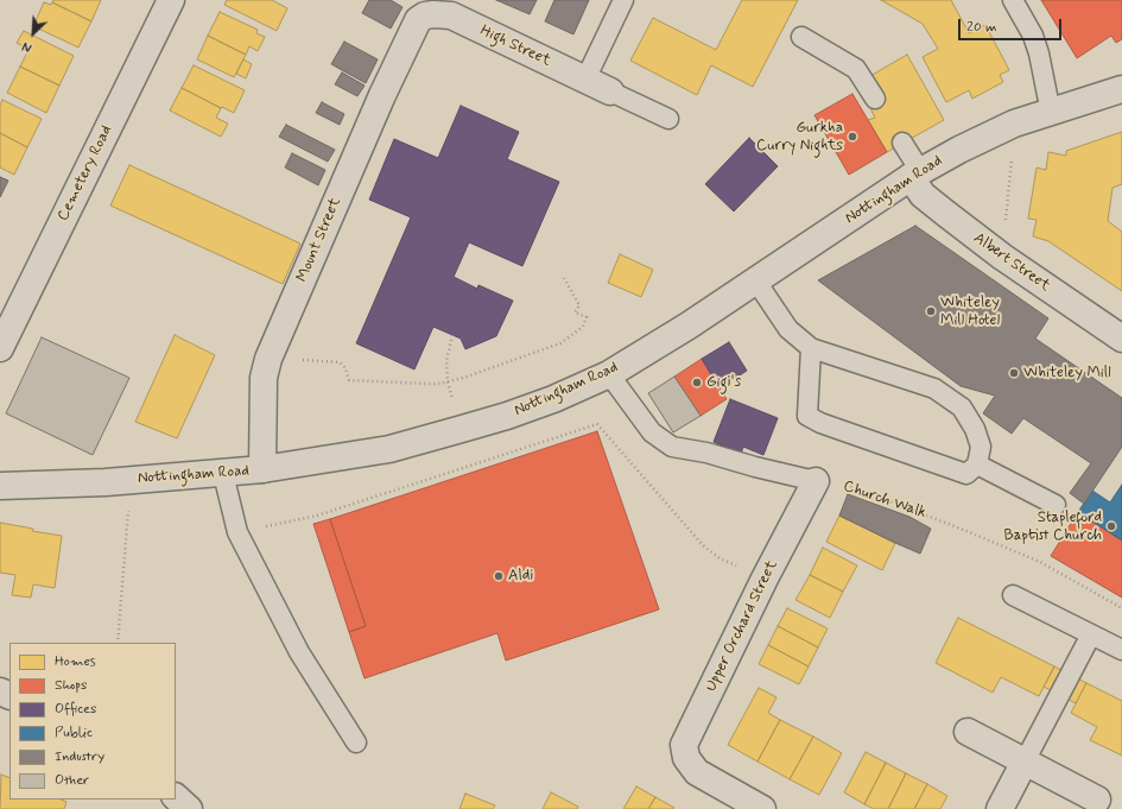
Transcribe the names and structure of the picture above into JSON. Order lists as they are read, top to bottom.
{
  "streets": {
    "street": [
      "High Street",
      "Cemetery Road",
      "Nottingham Road",
      "Mount Street",
      "Albert Street",
      "Upper Orchard Street"
    ],
    "path": ["Church Walk"]
  },
  "crossings": [
    ["High Street", "Mount Street"],
    ["Nottingham Road", "Mount Street"],
    ["Nottingham Road", "Albert Street"],
    ["Church Walk", "Upper Orchard Street"]
  ],
  "places": [
    "Gurkha Curry Nights",
    "Whiteley Mill Hotel",
    "Whiteley Mill",
    "Gigi's",
    "Stapleford Baptist Church",
    "Aldi"
  ],
  "legend": [
    "Homes",
    "Shops",
    "Offices",
    "Public",
    "Industry",
    "Other"
  ],
  "scale_bar": "20 m",
  "north": "bottom left"
}
